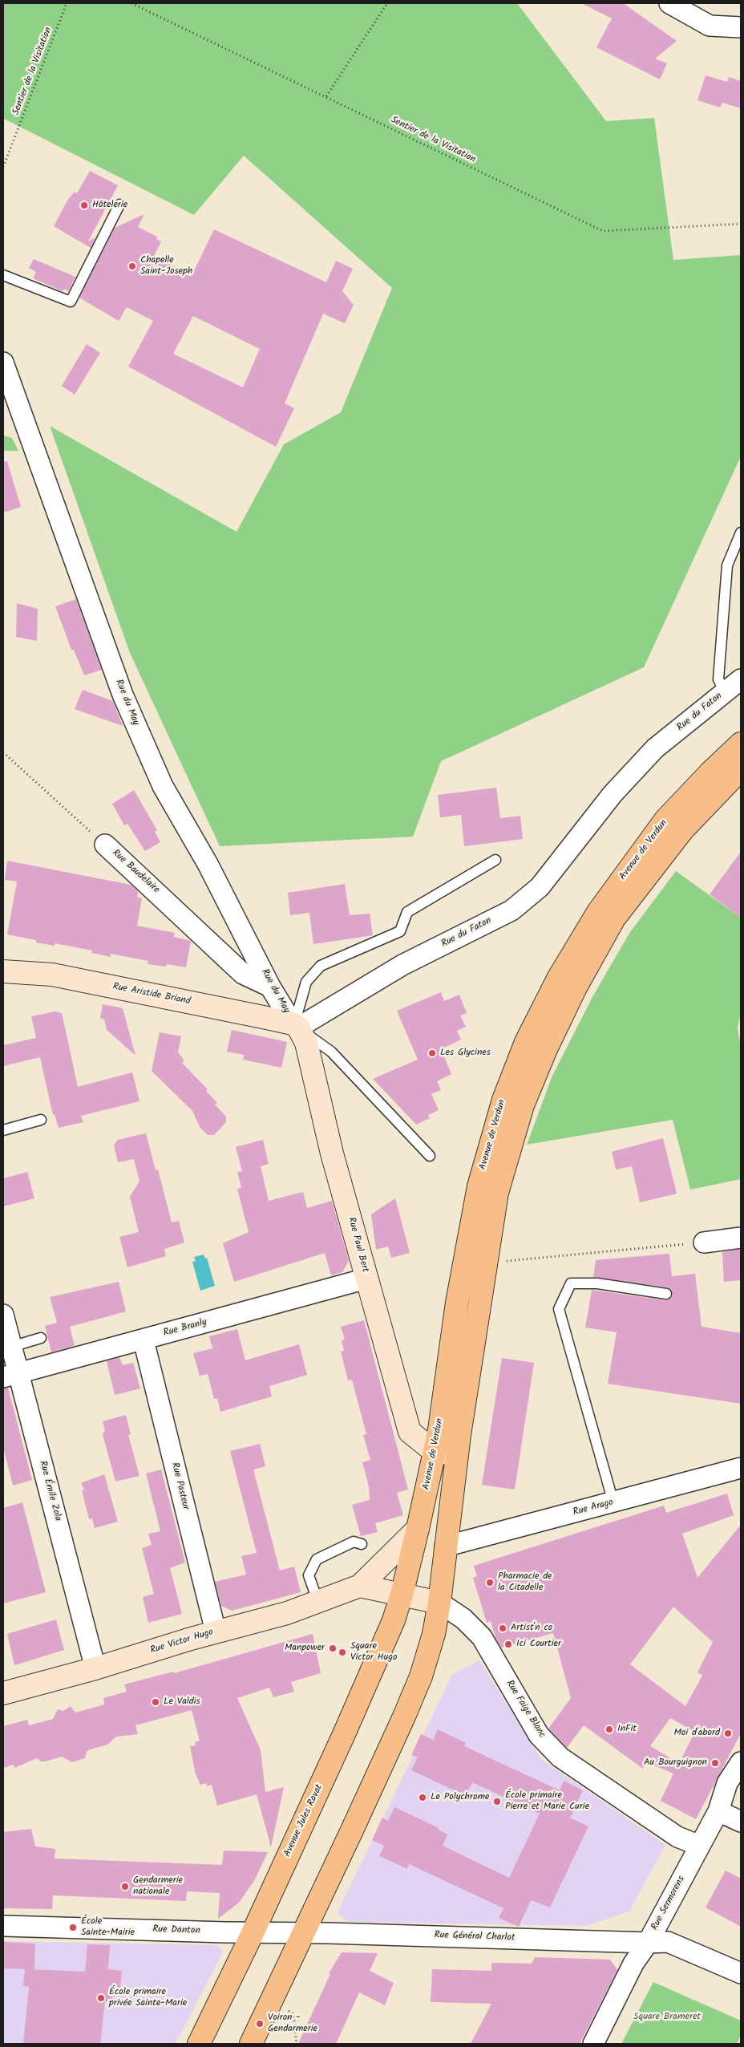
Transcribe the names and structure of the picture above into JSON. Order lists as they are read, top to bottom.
{
  "streets": {
    "main road": [
      "Avenue de Verdun",
      "Rue Aristide Briand",
      "Rue Paul Bert",
      "Rue Victor Hugo",
      "Rue Faige Blanc",
      "Avenue Jules Ravat"
    ],
    "street": [
      "Rue du May",
      "Rue du Faton",
      "Rue Baudelaire",
      "Rue Branly",
      "Rue Pasteur",
      "Rue Émile Zola",
      "Rue Arago",
      "Rue Sermorens",
      "Rue Danton",
      "Rue Général Charlot"
    ],
    "path": ["Sentier de la Visitation"]
  },
  "crossings": [
    ["Rue du May", "Rue du Faton"],
    ["Rue du May", "Rue Baudelaire"],
    ["Rue du May", "Rue Aristide Briand"],
    ["Rue du May", "Rue Paul Bert"],
    ["Rue du Faton", "Rue Aristide Briand"],
    ["Rue du Faton", "Rue Paul Bert"],
    ["Avenue de Verdun", "Rue Paul Bert"],
    ["Avenue de Verdun", "Rue Arago"],
    ["Avenue de Verdun", "Rue Victor Hugo"],
    ["Avenue de Verdun", "Rue Faige Blanc"],
    ["Avenue de Verdun", "Avenue Jules Ravat"],
    ["Rue Aristide Briand", "Rue Paul Bert"],
    ["Rue Paul Bert", "Rue Branly"],
    ["Rue Branly", "Rue Pasteur"],
    ["Rue Branly", "Rue Émile Zola"],
    ["Rue Pasteur", "Rue Victor Hugo"],
    ["Rue Émile Zola", "Rue Victor Hugo"],
    ["Rue Faige Blanc", "Avenue Jules Ravat"],
    ["Rue Faige Blanc", "Rue Sermorens"],
    ["Avenue Jules Ravat", "Rue Danton"],
    ["Rue Sermorens", "Rue Général Charlot"],
    ["Rue Danton", "Rue Général Charlot"]
  ],
  "parks": ["Square Brameret"],
  "places": [
    "Hôtelerie",
    "Chapelle Saint-Joseph",
    "Les Glycines",
    "Pharmacie de la Citadelle",
    "Artist'n co",
    "Ici Courtier",
    "Manpower",
    "Square Victor Hugo",
    "Le Valdis",
    "InFit",
    "Moi d'abord",
    "Au Bourguignon",
    "Le Polychrome",
    "École primaire Pierre et Marie Curie",
    "Gendarmerie nationale",
    "École Sainte-Mairie",
    "École primaire privée Sainte-Marie",
    "Voiron - Gendarmerie"
  ]
}
